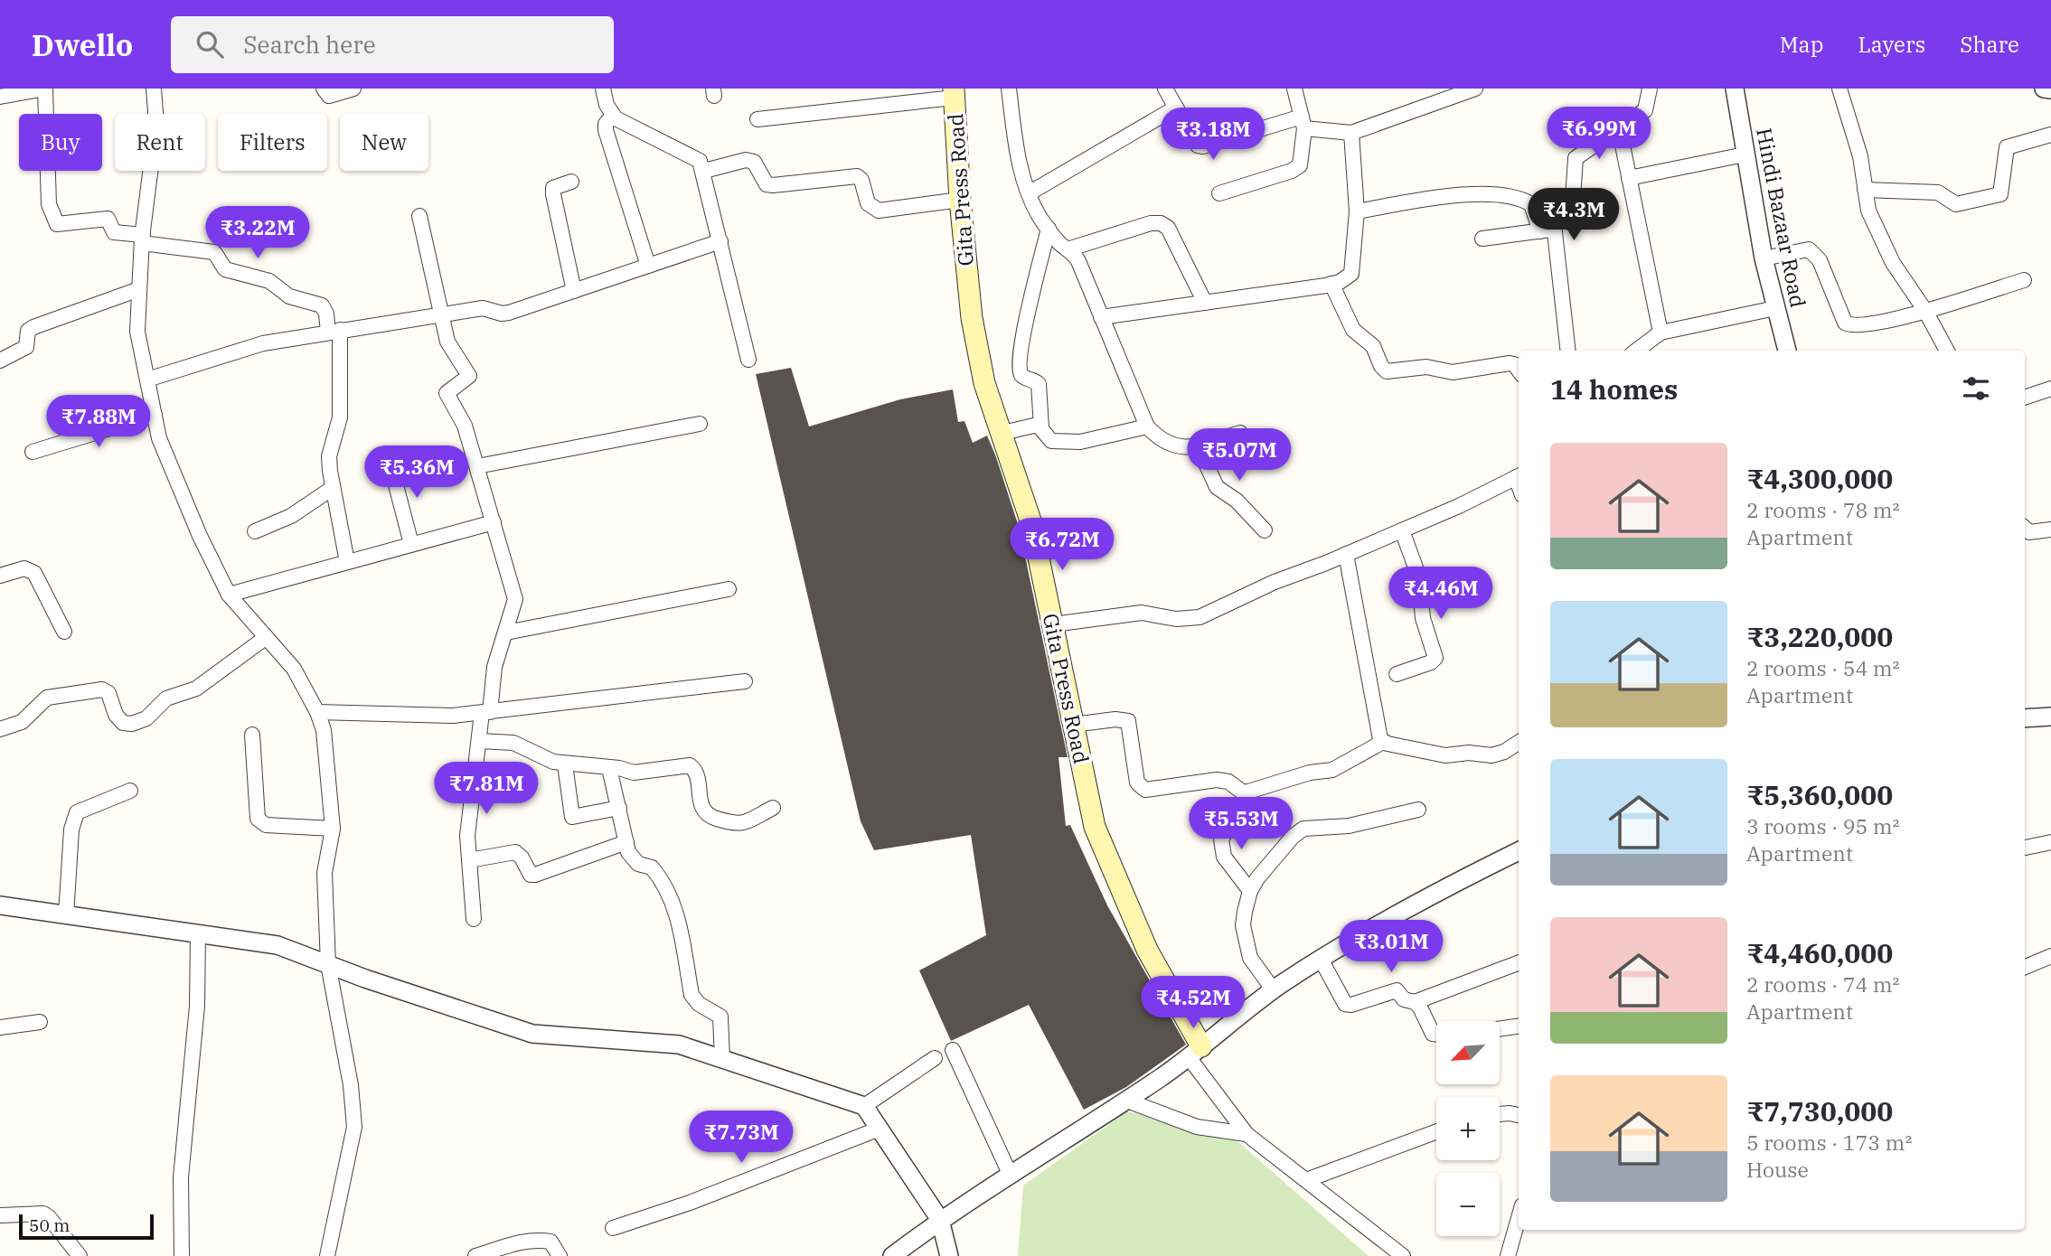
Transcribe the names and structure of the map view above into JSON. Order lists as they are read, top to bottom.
{
  "streets": {
    "main road": ["Gita Press Road"],
    "street": ["Hindi Bazaar Road"]
  },
  "scale_bar": "50 m",
  "north": "bottom left",
  "page": {
    "header": "Dwello",
    "search": "Search here",
    "nav": ["Map", "Layers", "Share"],
    "price": [
      "₹6.99M",
      "₹3.18M",
      "₹4.3M",
      "₹3.22M",
      "₹7.88M",
      "₹5.07M",
      "₹5.36M",
      "₹6.72M",
      "₹4.46M",
      "₹7.81M",
      "₹5.53M",
      "₹3.01M",
      "₹4.52M",
      "₹7.73M"
    ],
    "chip": [
      "Buy",
      "Rent",
      "Filters",
      "New"
    ],
    "heading": "14 homes",
    "list": [
      {
        "name": "₹4,300,000",
        "note": "2 rooms · 78 m² · Apartment"
      },
      {
        "name": "₹3,220,000",
        "note": "2 rooms · 54 m² · Apartment"
      },
      {
        "name": "₹5,360,000",
        "note": "3 rooms · 95 m² · Apartment"
      },
      {
        "name": "₹4,460,000",
        "note": "2 rooms · 74 m² · Apartment"
      },
      {
        "name": "₹7,730,000",
        "note": "5 rooms · 173 m² · House"
      }
    ],
    "map_buttons": ["+", "−"],
    "scale": "50 m"
  }
}
